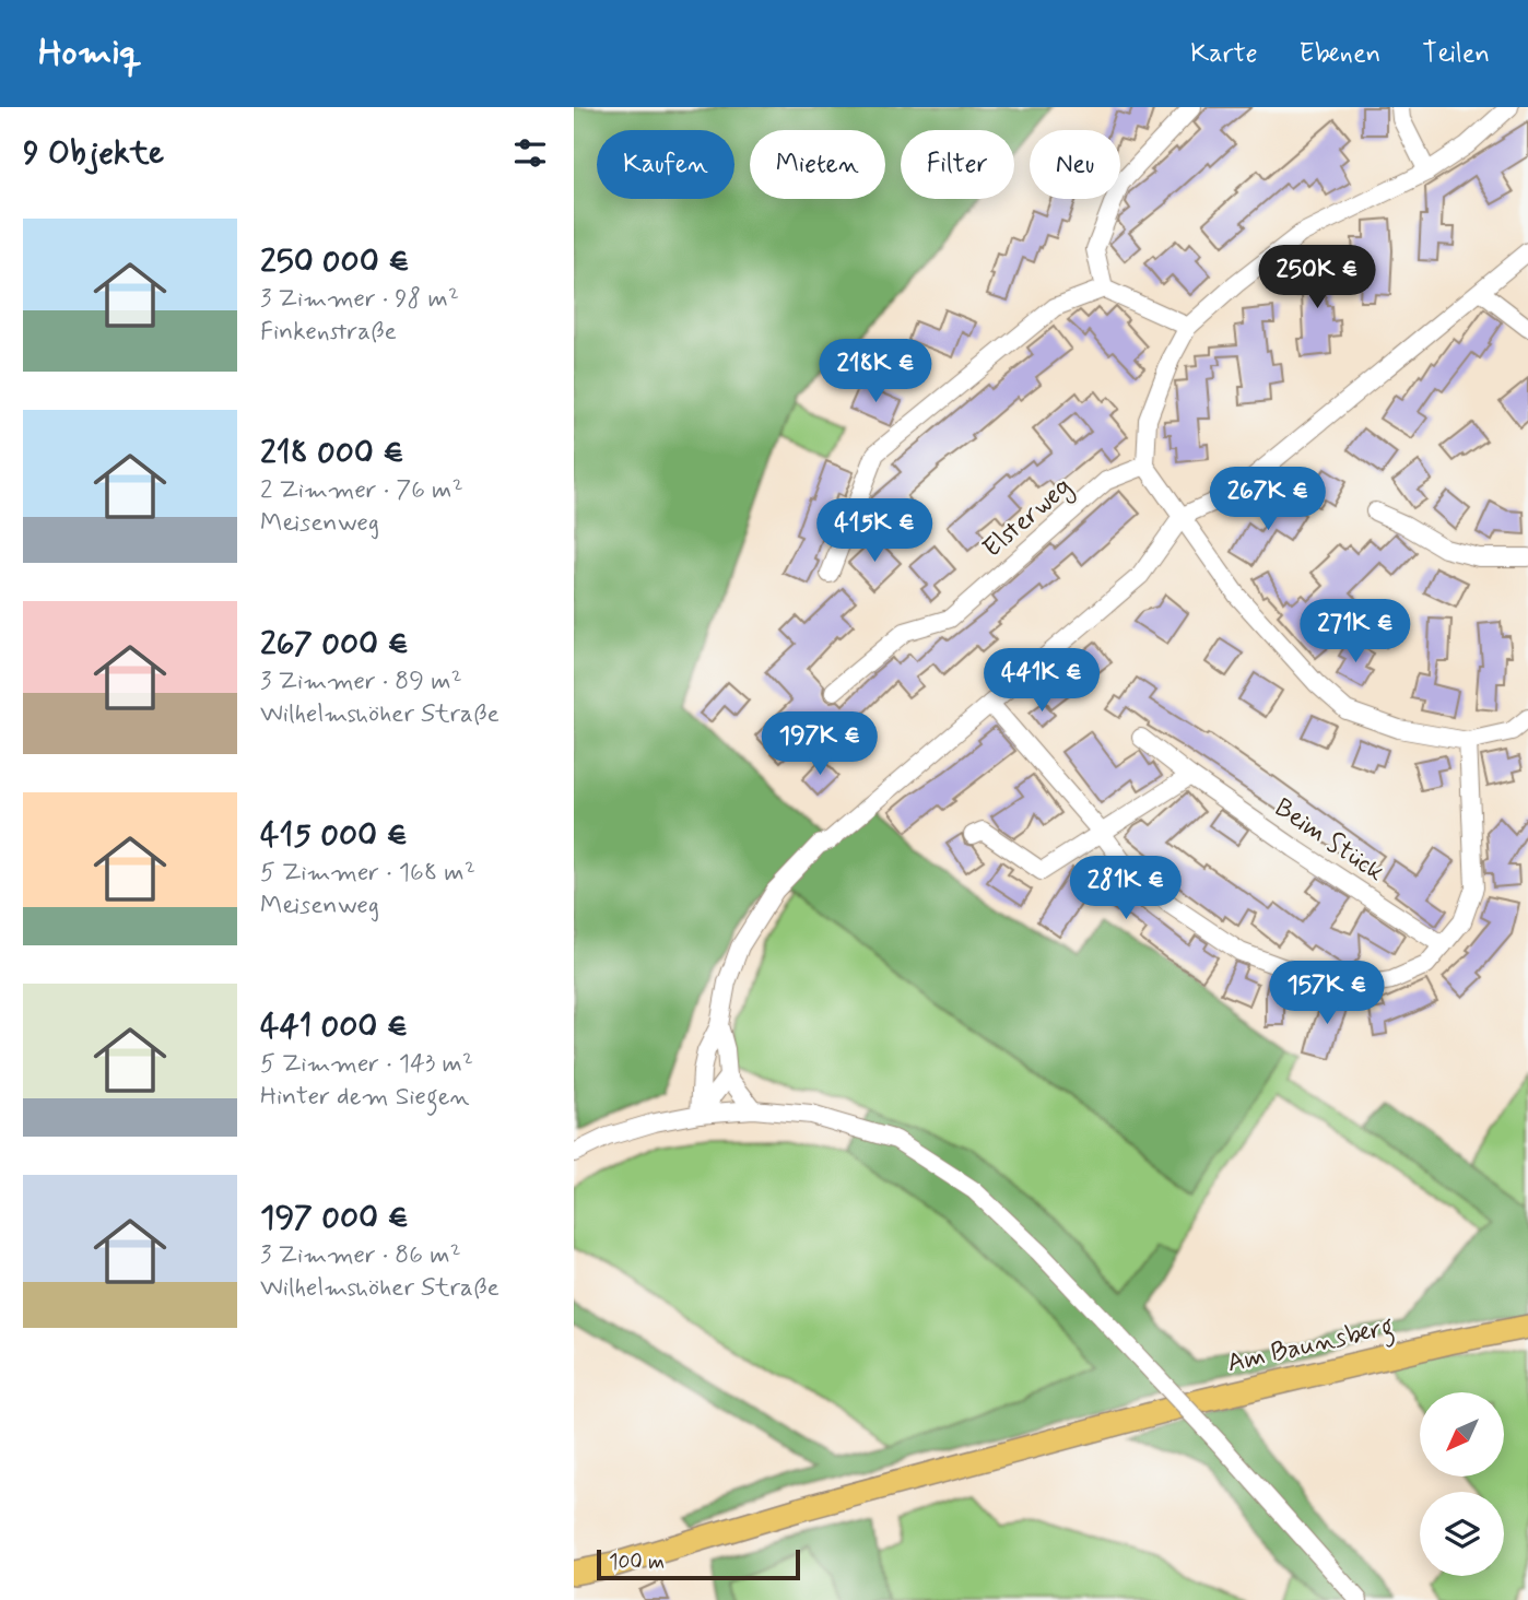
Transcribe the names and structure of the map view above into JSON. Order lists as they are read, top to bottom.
{
  "streets": {
    "main road": ["Am Baunsberg"],
    "street": ["Elsterweg", "Beim Stück"]
  },
  "scale_bar": "100 m",
  "north": "bottom left",
  "page": {
    "header": "Homiq",
    "nav": ["Karte", "Ebenen", "Teilen"],
    "heading": "9 Objekte",
    "chip": [
      "Kaufen",
      "Mieten",
      "Filter",
      "Neu"
    ],
    "list": [
      {
        "name": "250 000 €",
        "note": "3 Zimmer · 98 m² · Finkenstraße"
      },
      {
        "name": "218 000 €",
        "note": "2 Zimmer · 76 m² · Meisenweg"
      },
      {
        "name": "267 000 €",
        "note": "3 Zimmer · 89 m² · Wilhelmshöher Straße"
      },
      {
        "name": "415 000 €",
        "note": "5 Zimmer · 168 m² · Meisenweg"
      },
      {
        "name": "441 000 €",
        "note": "5 Zimmer · 143 m² · Hinter dem Siegen"
      },
      {
        "name": "197 000 €",
        "note": "3 Zimmer · 86 m² · Wilhelmshöher Straße"
      }
    ],
    "price": [
      "250K €",
      "218K €",
      "267K €",
      "415K €",
      "271K €",
      "441K €",
      "197K €",
      "281K €",
      "157K €"
    ],
    "scale": "100 m"
  }
}
